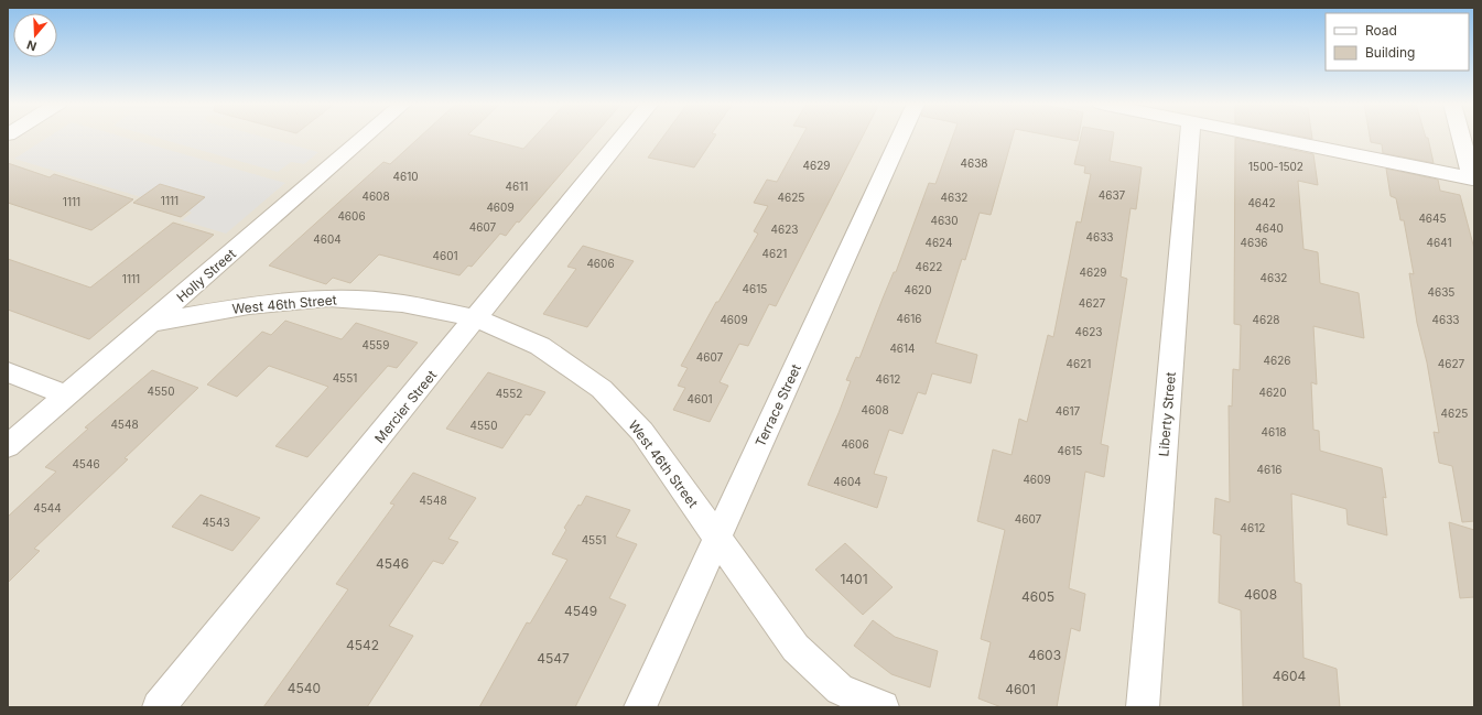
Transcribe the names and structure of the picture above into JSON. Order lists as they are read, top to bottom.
{
  "streets": {
    "street": [
      "Holly Street",
      "West 46th Street",
      "Terrace Street",
      "Mercier Street",
      "Liberty Street"
    ]
  },
  "crossings": [
    ["Holly Street", "West 46th Street"],
    ["West 46th Street", "Terrace Street"],
    ["West 46th Street", "Mercier Street"]
  ],
  "house_numbers": [
    "4638",
    "4629",
    "1500-1502",
    "4610",
    "4611",
    "4637",
    "4608",
    "4625",
    "4632",
    "1111",
    "1111",
    "4642",
    "4609",
    "4606",
    "4645",
    "4630",
    "4607",
    "4640",
    "4623",
    "4633",
    "4604",
    "4624",
    "4636",
    "4641",
    "4621",
    "4601",
    "4606",
    "4622",
    "4629",
    "4632",
    "1111",
    "4615",
    "4620",
    "4635",
    "4627",
    "4616",
    "4609",
    "4628",
    "4633",
    "4623",
    "4559",
    "4614",
    "4607",
    "4626",
    "4621",
    "4627",
    "4551",
    "4612",
    "4550",
    "4620",
    "4552",
    "4601",
    "4608",
    "4617",
    "4625",
    "4548",
    "4550",
    "4618",
    "4606",
    "4615",
    "4546",
    "4616",
    "4609",
    "4604",
    "4548",
    "4544",
    "4607",
    "4543",
    "4612",
    "4551",
    "4546",
    "1401",
    "4608",
    "4605",
    "4549",
    "4542",
    "4603",
    "4547",
    "4604",
    "4540",
    "4601"
  ],
  "legend": ["Road", "Building"],
  "north": "bottom"
}
